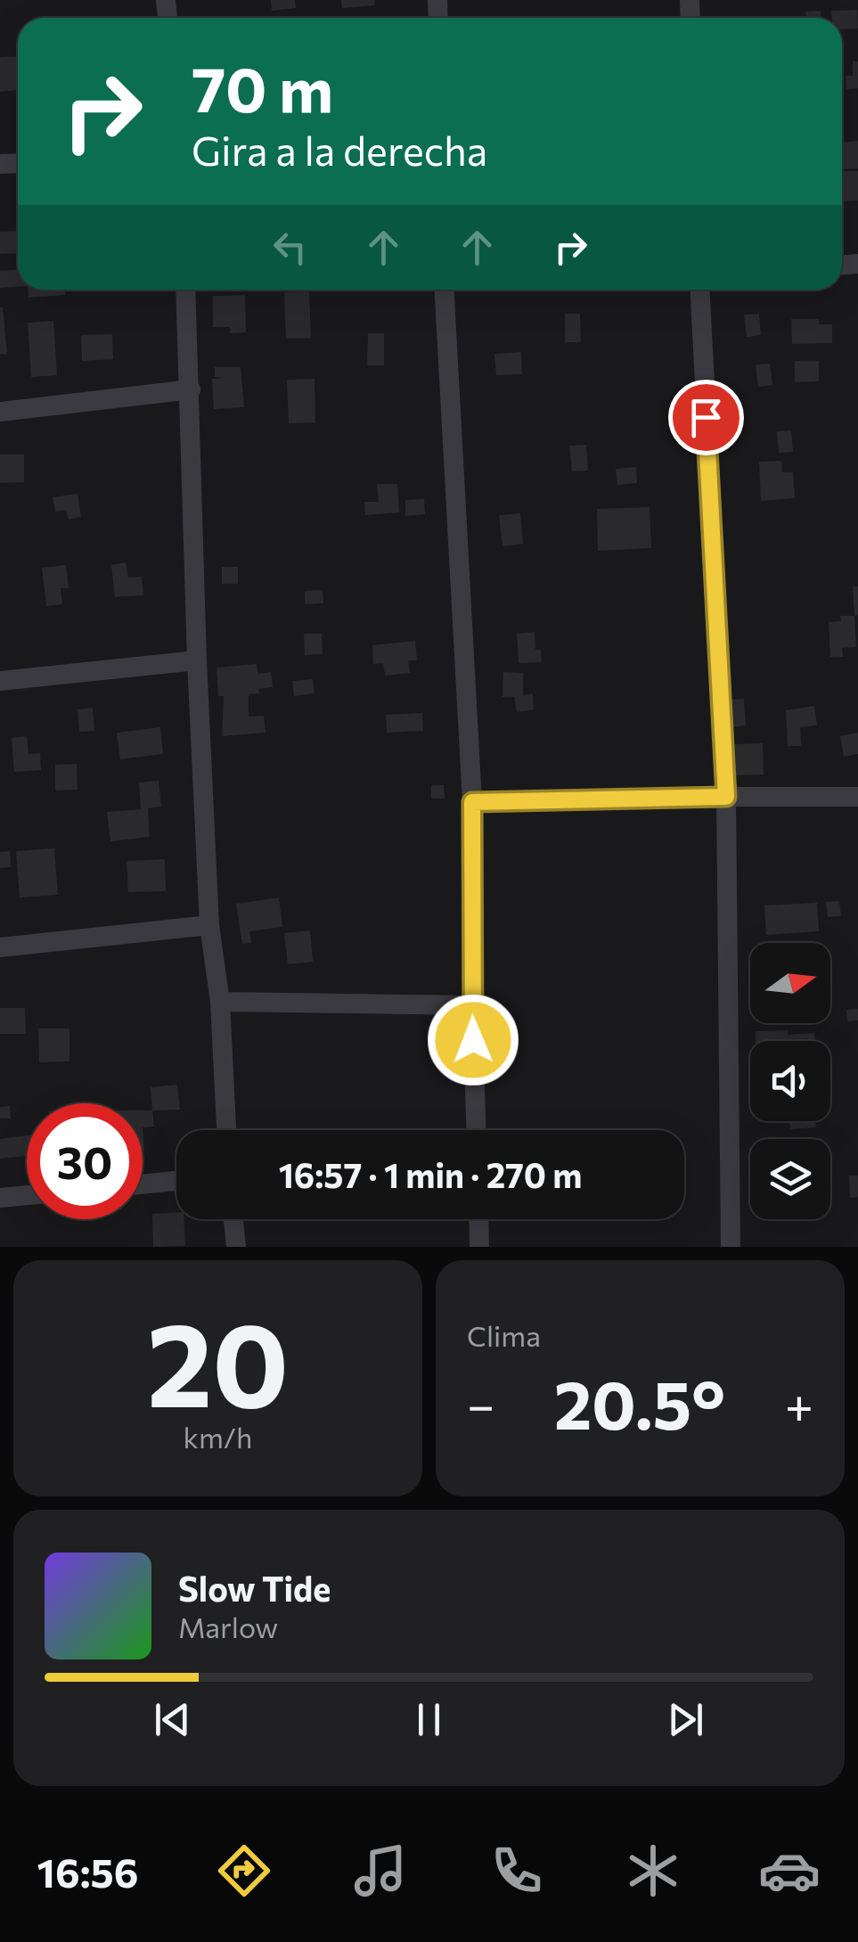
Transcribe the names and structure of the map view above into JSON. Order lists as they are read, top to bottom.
{
  "north": "right",
  "page": {
    "turn": ["70 m", "Gira a la derecha"],
    "limit": "30",
    "trip": "16:57 · 1 min · 270 m",
    "tile": [
      ["20", "km/h"],
      "Clima"
    ],
    "heat": ["−", "20.5°", "+"],
    "song": ["Slow Tide", "Marlow"],
    "tabs": "16:56"
  }
}
